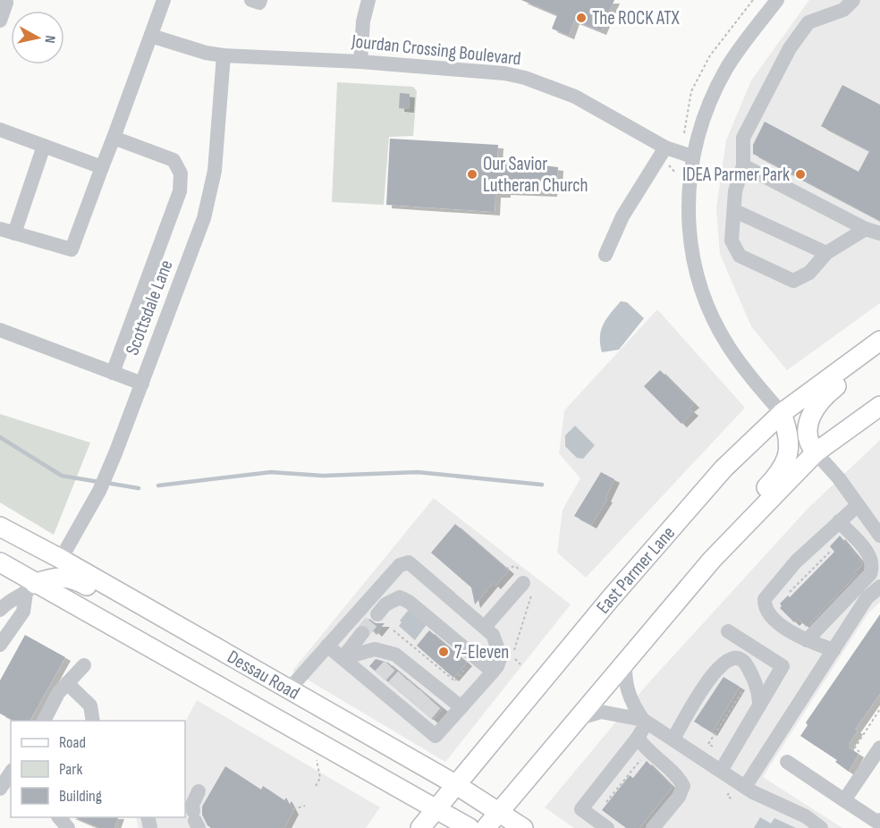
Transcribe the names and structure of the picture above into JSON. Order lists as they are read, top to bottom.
{
  "streets": {
    "main road": ["East Parmer Lane", "Dessau Road"],
    "street": ["Jourdan Crossing Boulevard", "Scottsdale Lane"]
  },
  "crossings": [
    ["Jourdan Crossing Boulevard", "Scottsdale Lane"],
    ["Scottsdale Lane", "Dessau Road"],
    ["East Parmer Lane", "Dessau Road"]
  ],
  "places": [
    "The ROCK ATX",
    "Our Savior Lutheran Church",
    "IDEA Parmer Park",
    "7-Eleven"
  ],
  "legend": ["Road", "Park", "Building"],
  "north": "right"
}
